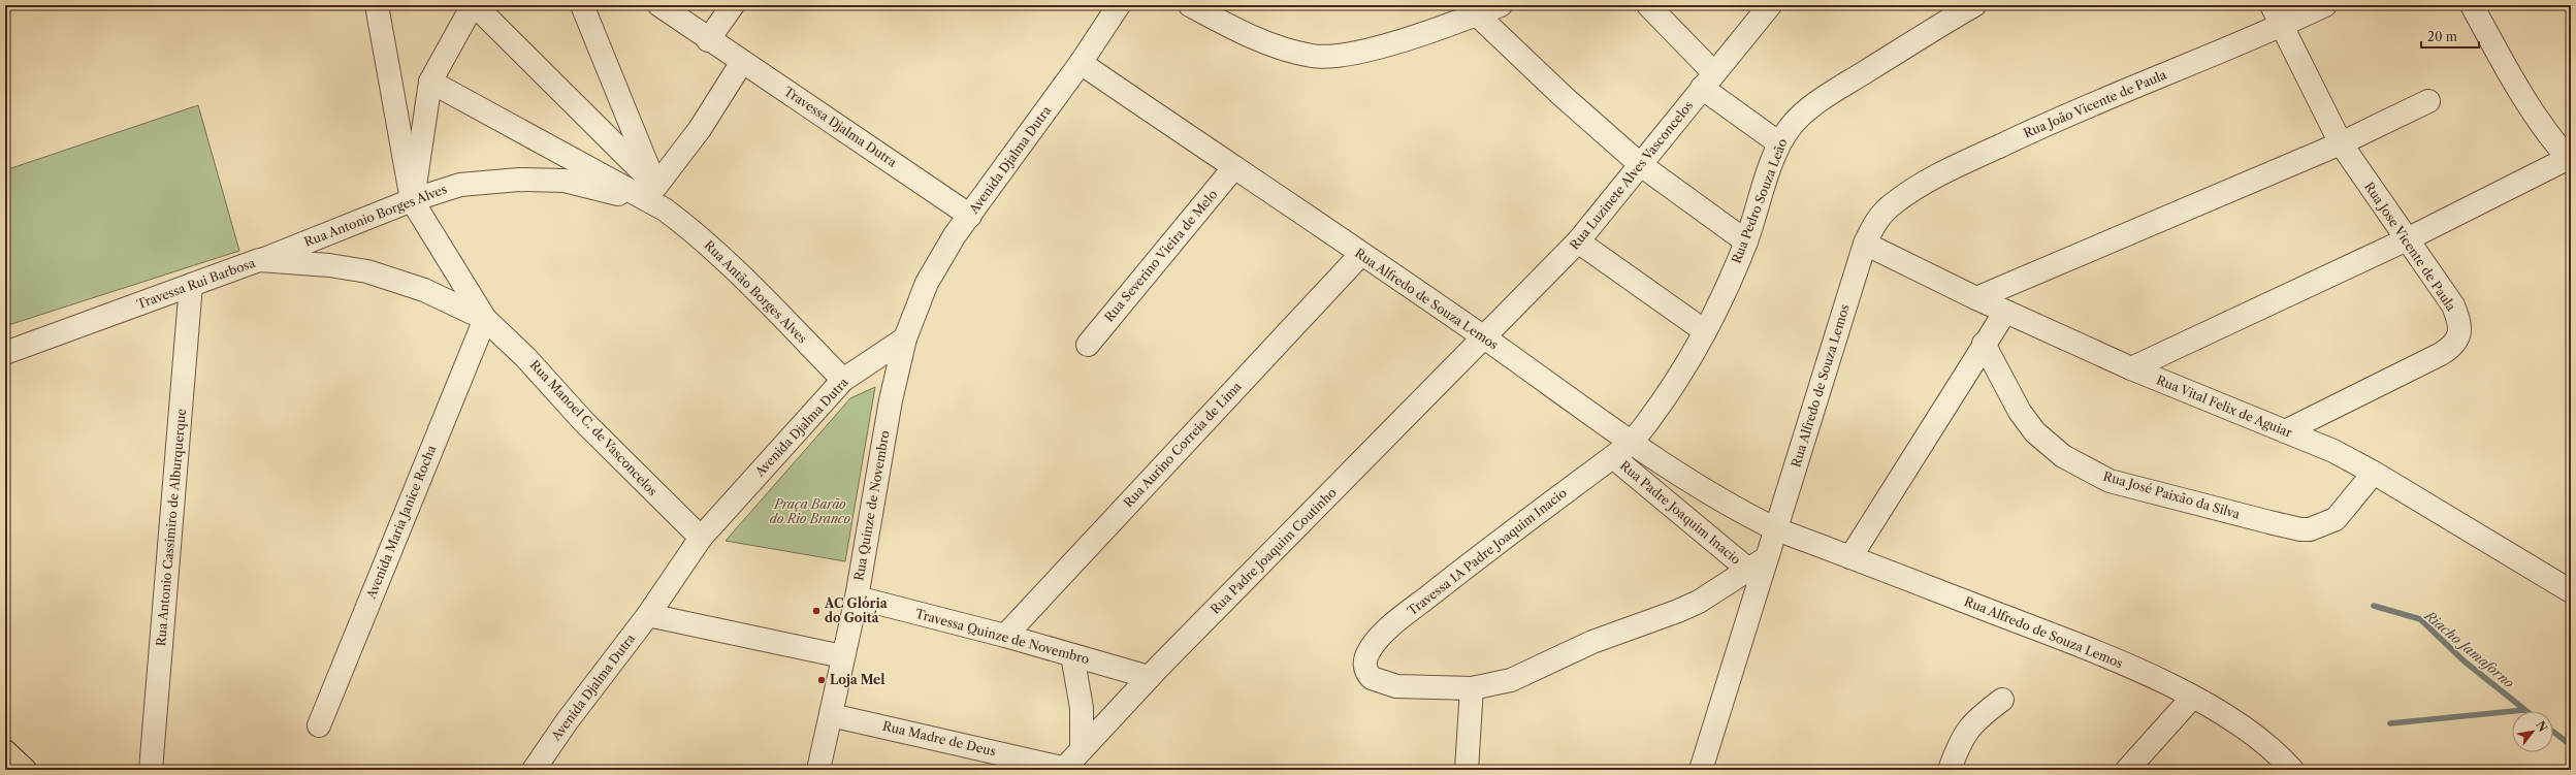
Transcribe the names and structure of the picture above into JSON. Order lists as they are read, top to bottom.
{
  "streets": {
    "street": [
      "Rua João Vicente de Paula",
      "Travessa Djalma Dutra",
      "Avenida Djalma Dutra",
      "Rua Luzinete Alves Vasconcelos",
      "Rua Pedro Souza Leão",
      "Rua Antonio Borges Alves",
      "Rua Jose Vicente de Paula",
      "Rua Severino Vieira de Melo",
      "Travessa Rui Barbosa",
      "Rua Antão Borges Alves",
      "Rua Alfredo de Souza Lemos",
      "Rua Vital Felix de Aguiar",
      "Rua Manoel C. de Vasconcelos",
      "Rua Aurino Correia de Lima",
      "Rua José Paixão da Silva",
      "Rua Quinze de Novembro",
      "Rua Padre Joaquim Inacio",
      "Avenida Maria Janice Rocha",
      "Rua Antonio Cassimiro de Alburquerque",
      "Rua Padre Joaquim Coutinho",
      "Travessa 1A Padre Joaquim Inacio",
      "Travessa Quinze de Novembro",
      "Rua Madre de Deus"
    ]
  },
  "crossings": [
    ["Rua João Vicente de Paula", "Rua Jose Vicente de Paula"],
    ["Rua João Vicente de Paula", "Rua Alfredo de Souza Lemos"],
    ["Rua João Vicente de Paula", "Rua Vital Felix de Aguiar"],
    ["Travessa Djalma Dutra", "Avenida Djalma Dutra"],
    ["Avenida Djalma Dutra", "Rua Antão Borges Alves"],
    ["Avenida Djalma Dutra", "Rua Alfredo de Souza Lemos"],
    ["Avenida Djalma Dutra", "Rua Manoel C. de Vasconcelos"],
    ["Avenida Djalma Dutra", "Rua Quinze de Novembro"],
    ["Rua Luzinete Alves Vasconcelos", "Rua Alfredo de Souza Lemos"],
    ["Rua Luzinete Alves Vasconcelos", "Rua Padre Joaquim Coutinho"],
    ["Rua Pedro Souza Leão", "Rua Alfredo de Souza Lemos"],
    ["Rua Pedro Souza Leão", "Rua Padre Joaquim Inacio"],
    ["Rua Pedro Souza Leão", "Travessa 1A Padre Joaquim Inacio"],
    ["Rua Antonio Borges Alves", "Travessa Rui Barbosa"],
    ["Rua Antonio Borges Alves", "Rua Antão Borges Alves"],
    ["Rua Jose Vicente de Paula", "Rua Vital Felix de Aguiar"],
    ["Rua Severino Vieira de Melo", "Rua Alfredo de Souza Lemos"],
    ["Travessa Rui Barbosa", "Rua Manoel C. de Vasconcelos"],
    ["Travessa Rui Barbosa", "Avenida Maria Janice Rocha"],
    ["Travessa Rui Barbosa", "Rua Antonio Cassimiro de Alburquerque"],
    ["Rua Alfredo de Souza Lemos", "Rua Vital Felix de Aguiar"],
    ["Rua Alfredo de Souza Lemos", "Rua Aurino Correia de Lima"],
    ["Rua Alfredo de Souza Lemos", "Rua Padre Joaquim Inacio"],
    ["Rua Alfredo de Souza Lemos", "Rua Padre Joaquim Coutinho"],
    ["Rua Alfredo de Souza Lemos", "Travessa 1A Padre Joaquim Inacio"],
    ["Rua Vital Felix de Aguiar", "Rua José Paixão da Silva"],
    ["Rua Manoel C. de Vasconcelos", "Avenida Maria Janice Rocha"],
    ["Rua Aurino Correia de Lima", "Travessa Quinze de Novembro"],
    ["Rua Quinze de Novembro", "Travessa Quinze de Novembro"],
    ["Rua Quinze de Novembro", "Rua Madre de Deus"],
    ["Rua Padre Joaquim Inacio", "Travessa 1A Padre Joaquim Inacio"],
    ["Rua Padre Joaquim Coutinho", "Travessa Quinze de Novembro"],
    ["Rua Padre Joaquim Coutinho", "Rua Madre de Deus"]
  ],
  "water": ["Riacho Jamaforno"],
  "parks": ["Praça Barão do Rio Branco"],
  "places": ["AC Glória do Goitá", "Loja Mel"],
  "scale_bar": "20 m",
  "north": "top right"
}
